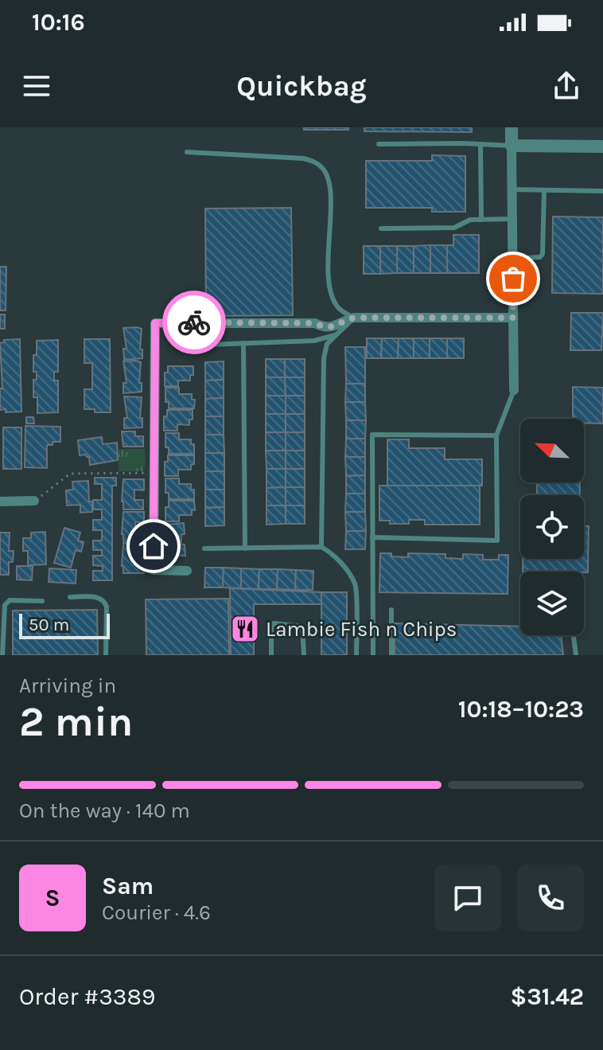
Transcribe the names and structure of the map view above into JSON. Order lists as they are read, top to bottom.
{
  "places": {
    "restaurant": ["Lambie Fish n Chips"]
  },
  "scale_bar": "50 m",
  "north": "top left",
  "page": {
    "status": "10:16",
    "header": "Quickbag",
    "scale": "50 m",
    "heading": ["2 min", "Arriving in", "10:18–10:23"],
    "panel": [
      "Sam",
      "Courier · 4.6",
      "Order #3389",
      "$31.42"
    ],
    "bar": "On the way · 140 m",
    "round": "S"
  }
}
